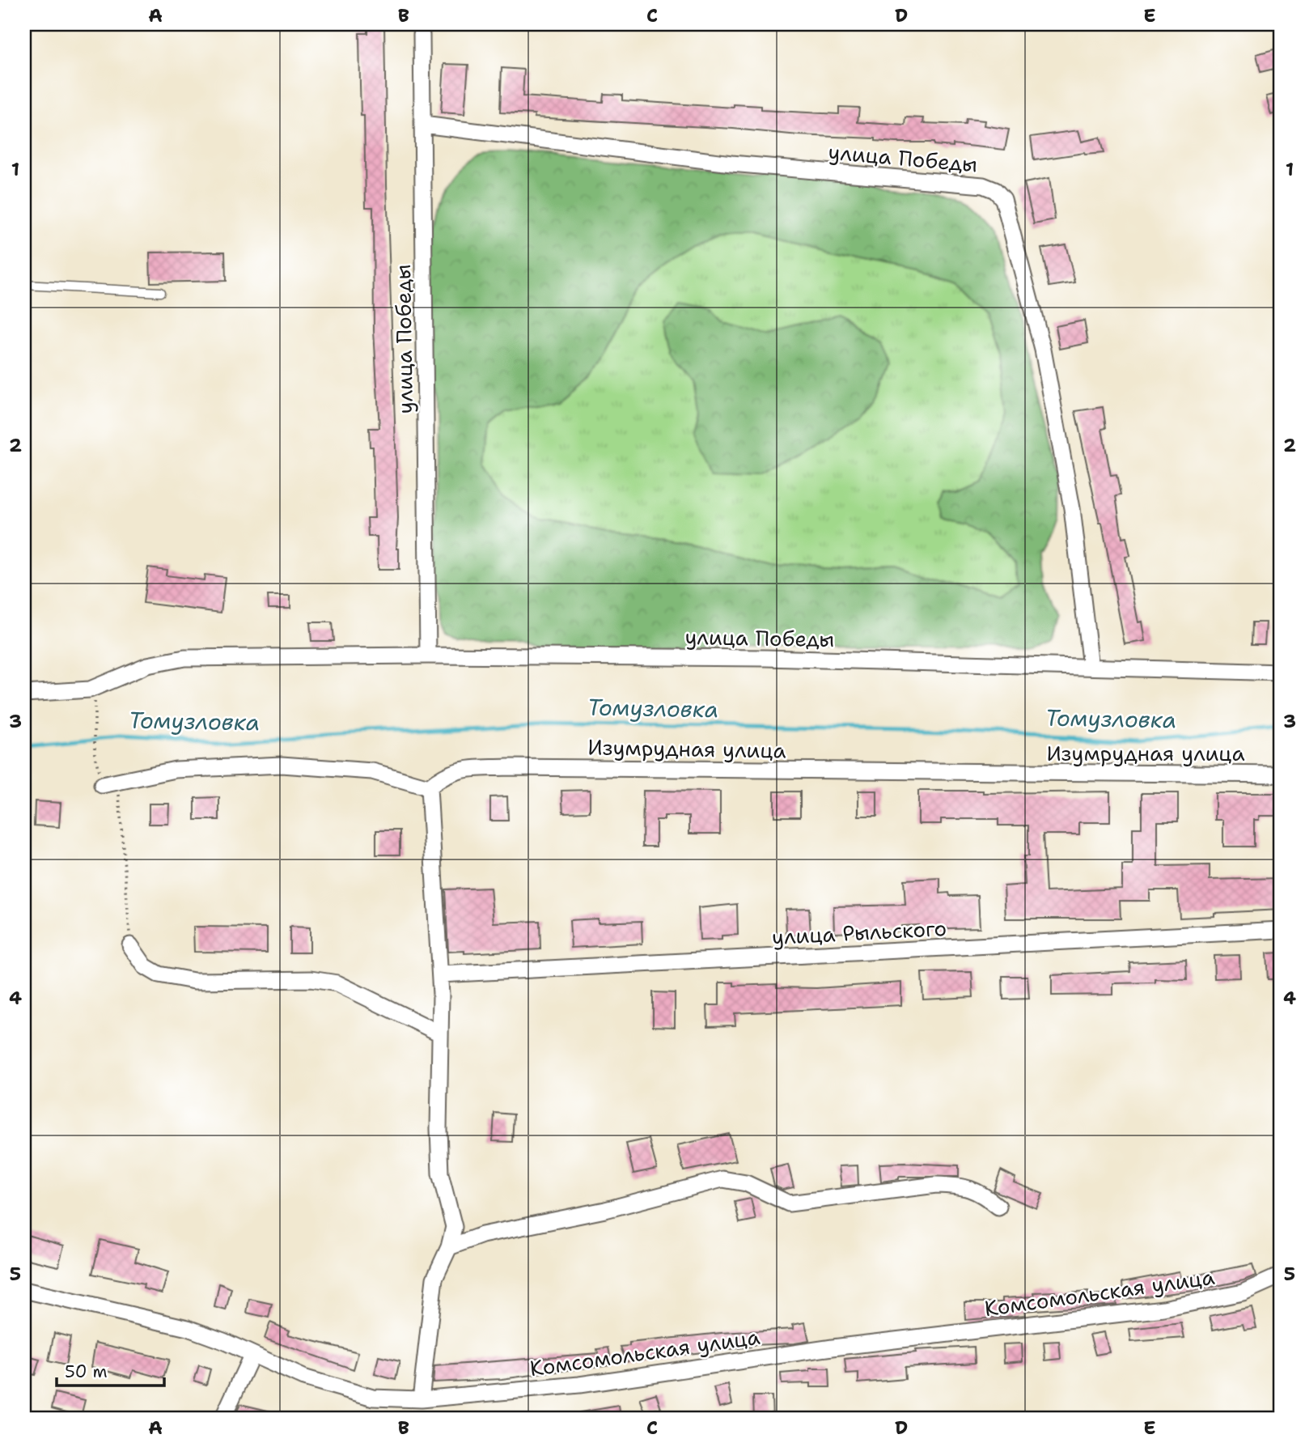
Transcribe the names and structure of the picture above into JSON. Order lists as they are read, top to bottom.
{
  "streets": {
    "street": [
      "улица Победы",
      "Изумрудная улица",
      "улица Рыльского",
      "Комсомольская улица"
    ]
  },
  "water": ["Томузловка"],
  "scale_bar": "50 m",
  "grid": {
    "columns": [
      "A",
      "B",
      "C",
      "D",
      "E"
    ],
    "rows": [
      "1",
      "2",
      "3",
      "4",
      "5"
    ]
  }
}
